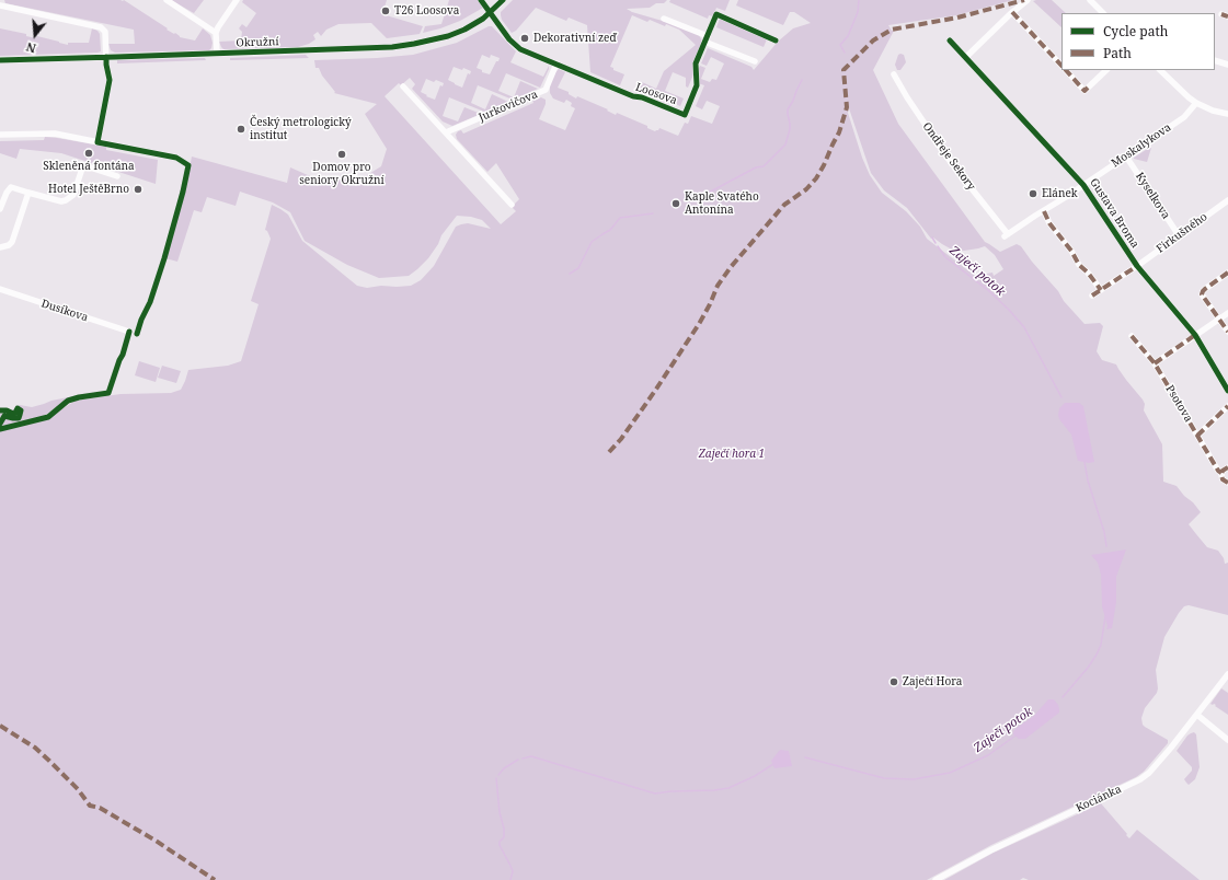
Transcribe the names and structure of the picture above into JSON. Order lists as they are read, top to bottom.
{
  "streets": {
    "street": [
      "Okružní",
      "Loosova",
      "Jurkovičova",
      "Moskalykova",
      "Ondřeje Sekory",
      "Kyselkova",
      "Gustava Broma",
      "Firkušného",
      "Dusíkova",
      "Psotova",
      "Kociánka"
    ]
  },
  "crossings": [
    ["Okružní", "Loosova"],
    ["Loosova", "Jurkovičova"],
    ["Moskalykova", "Kyselkova"],
    ["Moskalykova", "Gustava Broma"],
    ["Ondřeje Sekory", "Gustava Broma"],
    ["Kyselkova", "Firkušného"],
    ["Gustava Broma", "Firkušného"]
  ],
  "water": ["Zaječí potok"],
  "parks": ["Zaječí hora 1"],
  "places": [
    "T26 Loosova",
    "Dekorativní zeď",
    "Český metrologický institut",
    "Skleněná fontána",
    "Domov pro seniory Okružní",
    "Hotel JeštěBrno",
    "Elánek",
    "Kaple Svatého Antonína",
    "Zaječí Hora"
  ],
  "legend": ["Cycle path", "Path"],
  "north": "bottom"
}
